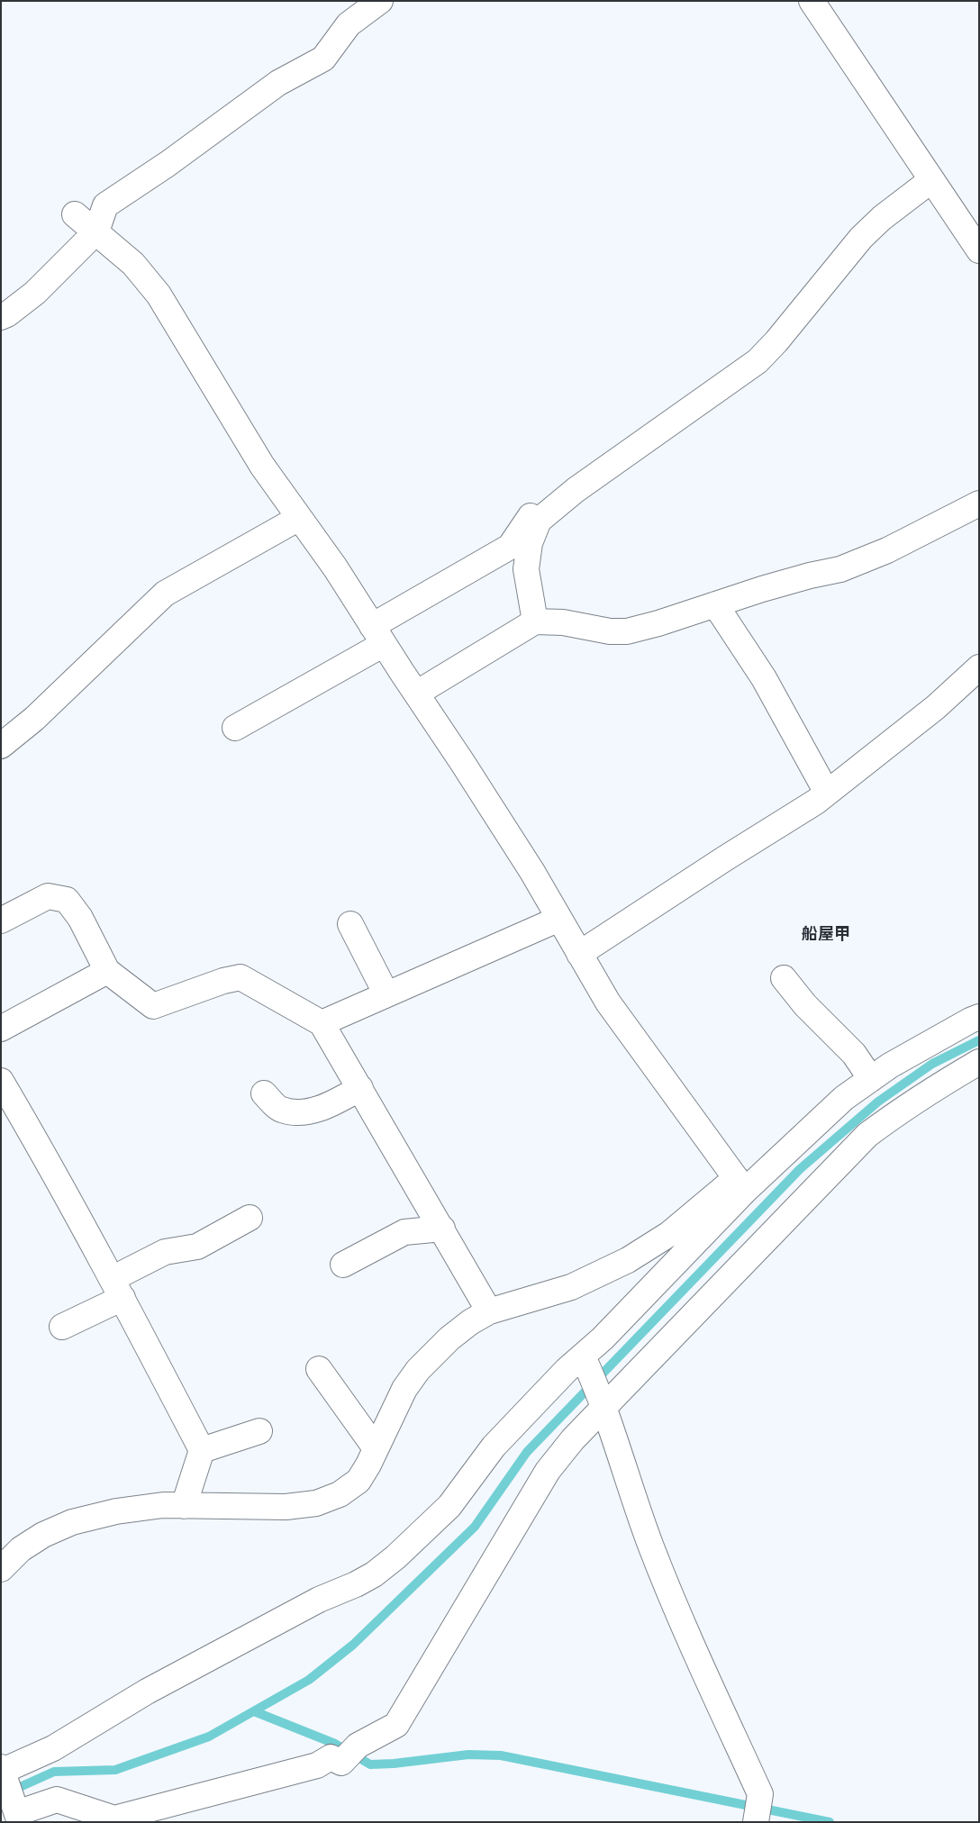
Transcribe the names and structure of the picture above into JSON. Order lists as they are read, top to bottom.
{
  "districts": ["船屋甲"]
}
